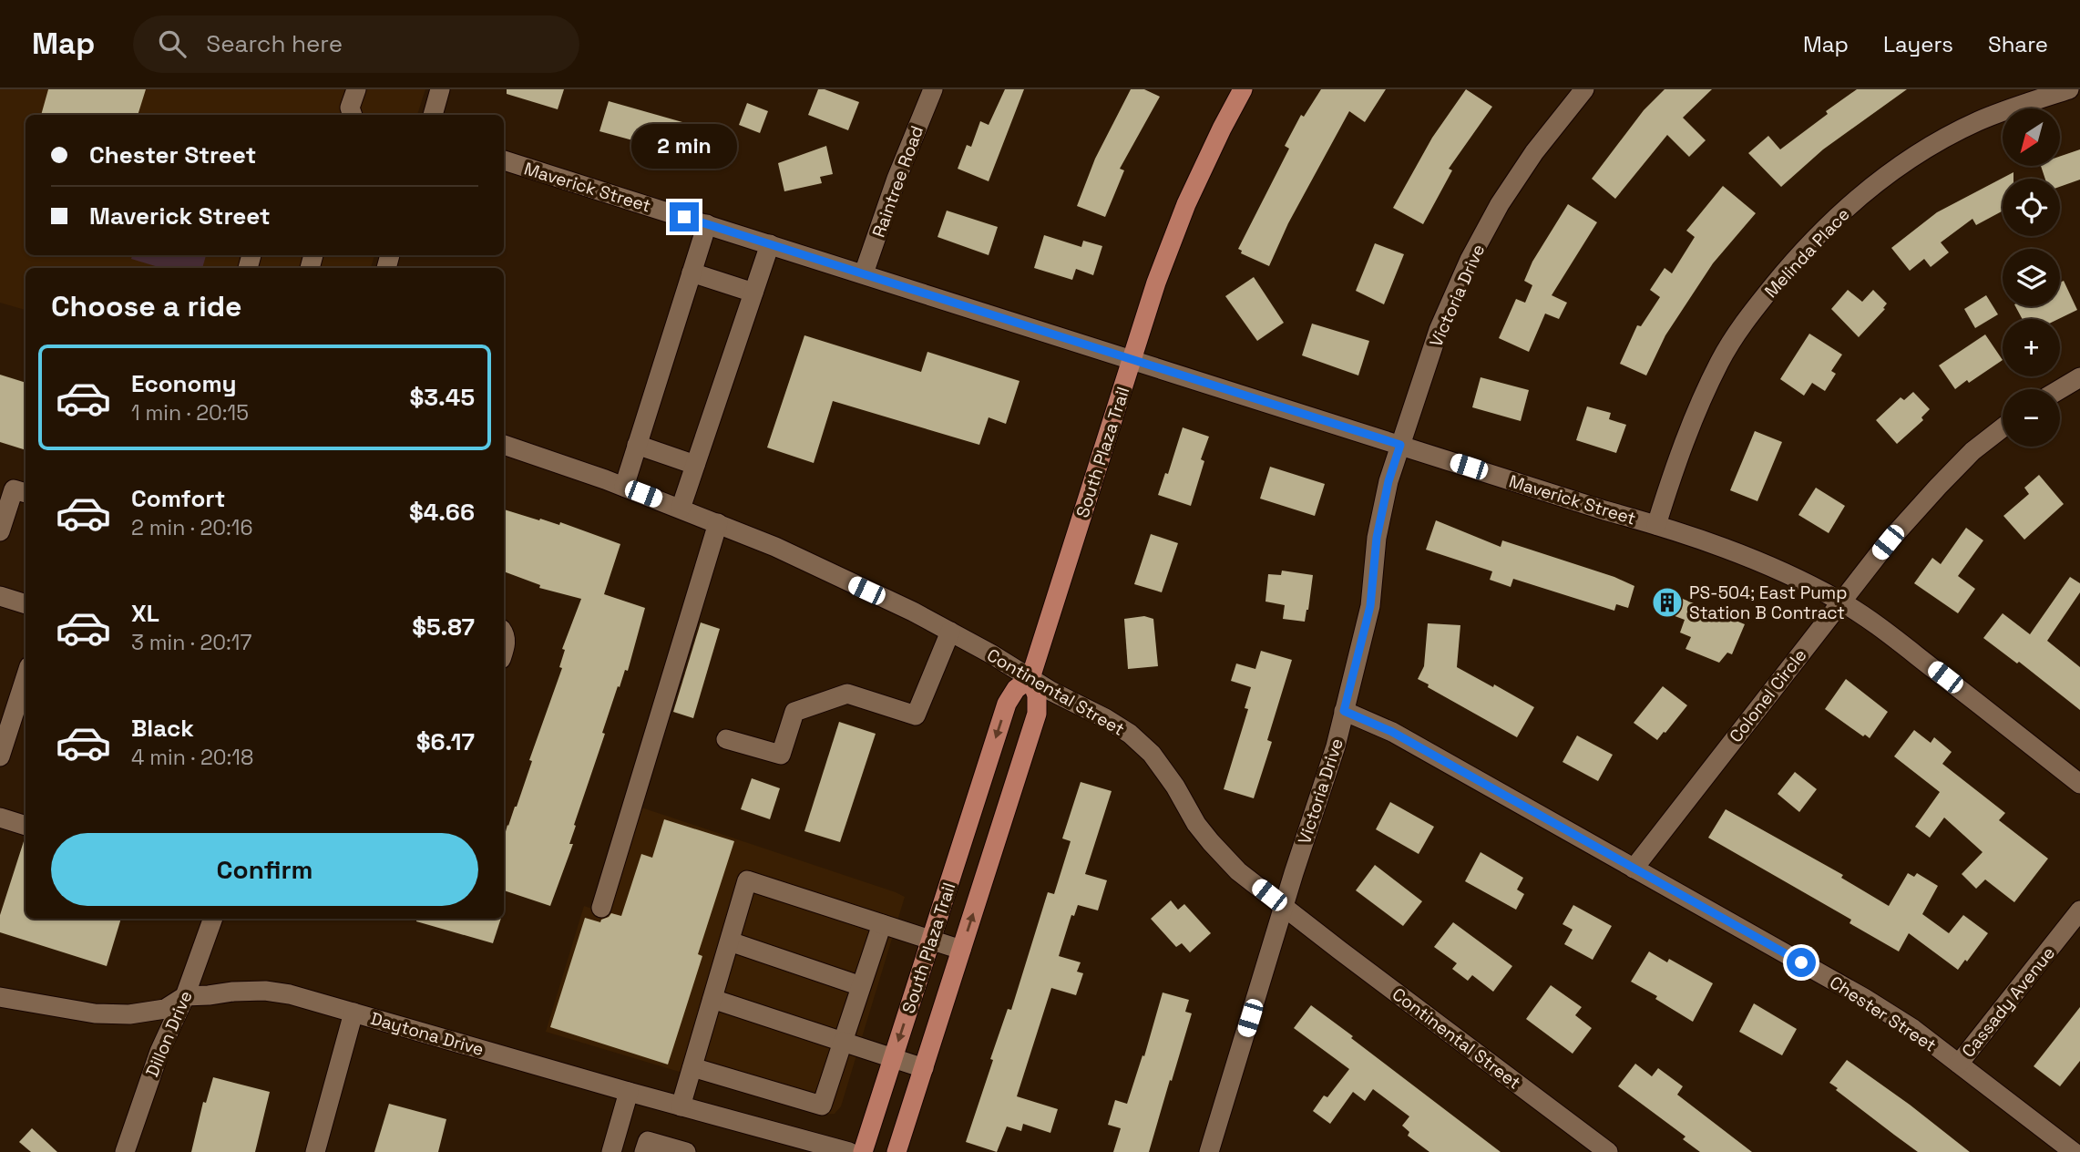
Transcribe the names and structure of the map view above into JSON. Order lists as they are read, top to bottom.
{
  "streets": {
    "main road": ["South Plaza Trail"],
    "street": [
      "Raintree Road",
      "Maverick Street",
      "Melinda Place",
      "Victoria Drive",
      "Continental Street",
      "Colonel Circle",
      "Cassady Avenue",
      "Chester Street",
      "Dillon Drive",
      "Daytona Drive"
    ]
  },
  "crossings": [
    ["Raintree Road", "Maverick Street"],
    ["Maverick Street", "Melinda Place"],
    ["Maverick Street", "Victoria Drive"],
    ["Maverick Street", "South Plaza Trail"],
    ["Maverick Street", "Colonel Circle"],
    ["Victoria Drive", "Continental Street"],
    ["Victoria Drive", "Chester Street"],
    ["South Plaza Trail", "Continental Street"],
    ["Colonel Circle", "Chester Street"],
    ["Cassady Avenue", "Chester Street"],
    ["Dillon Drive", "Daytona Drive"]
  ],
  "places": {
    "building": ["PS-504; East Pump Station B Contract"]
  },
  "north": "bottom left",
  "page": {
    "header": "Map",
    "search": "Search here",
    "nav": ["Map", "Layers", "Share"],
    "map_buttons": ["+", "−"],
    "banner": ["Chester Street", "Maverick Street"],
    "bubble": "2 min",
    "heading": "Choose a ride",
    "list": [
      {
        "name": "Economy",
        "note": "1 min · 20:15",
        "value": "$3.45"
      },
      {
        "name": "Comfort",
        "note": "2 min · 20:16",
        "value": "$4.66"
      },
      {
        "name": "XL",
        "note": "3 min · 20:17",
        "value": "$5.87"
      },
      {
        "name": "Black",
        "note": "4 min · 20:18",
        "value": "$6.17"
      }
    ],
    "buttons": "Confirm"
  }
}
